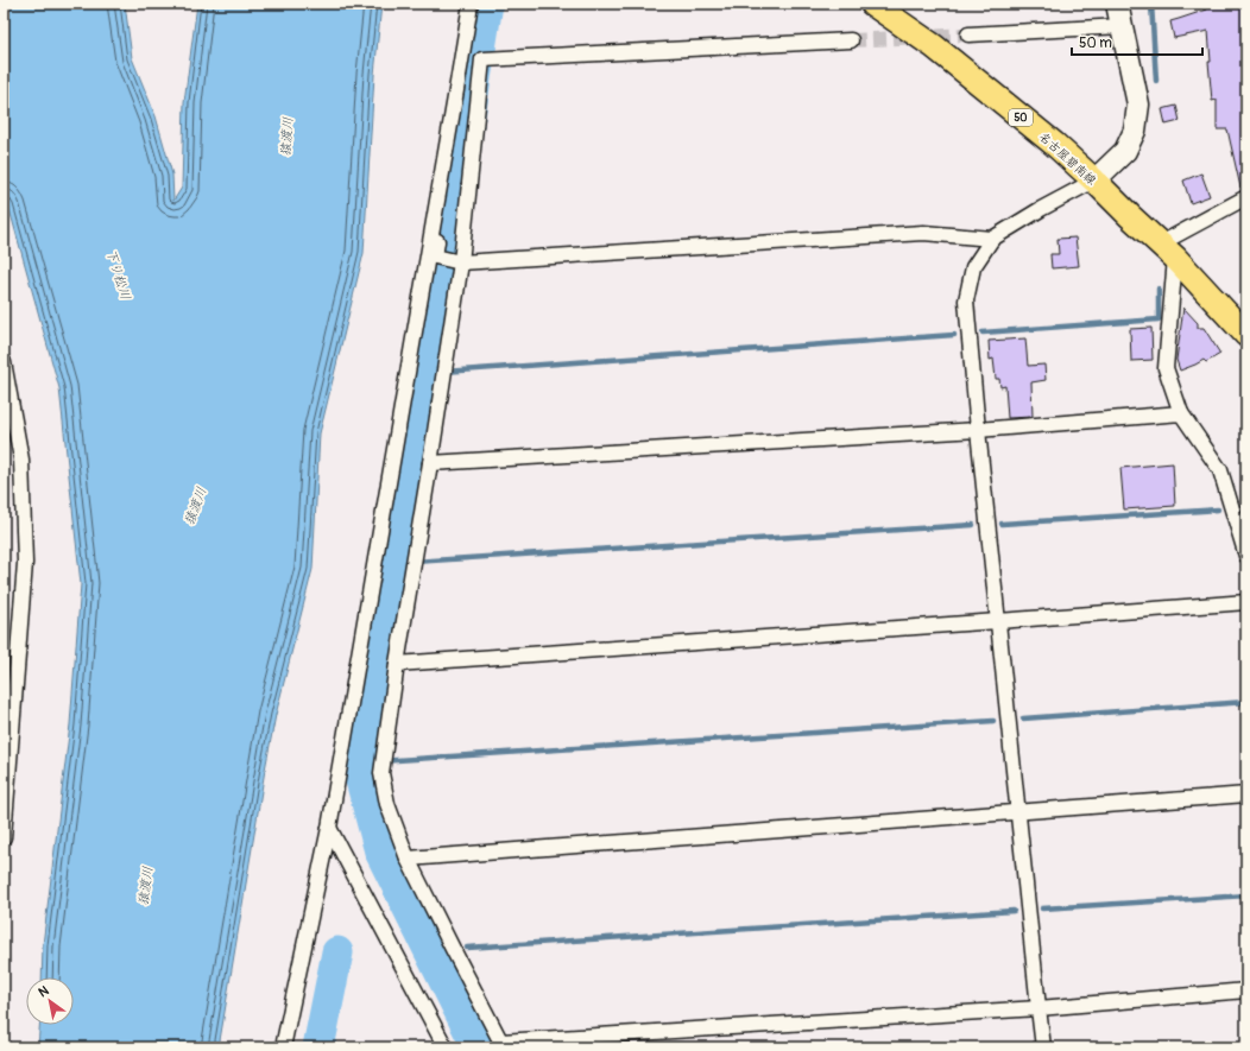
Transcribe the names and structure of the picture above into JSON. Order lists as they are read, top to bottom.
{
  "streets": {
    "main road": ["50", "名古屋碧南線"]
  },
  "water": ["猿渡川", "下り松川"],
  "scale_bar": "50 m",
  "north": "top left"
}
